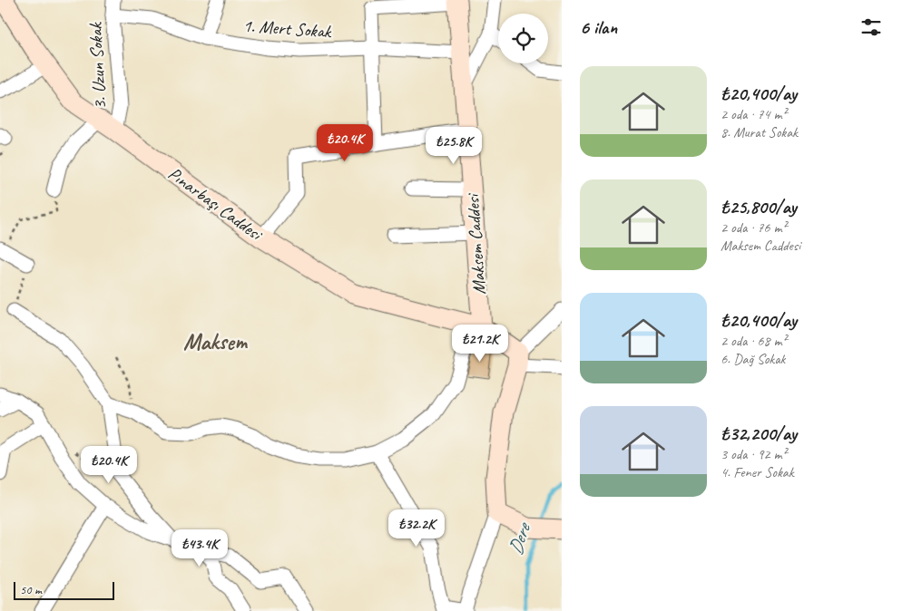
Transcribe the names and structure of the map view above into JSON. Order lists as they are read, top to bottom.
{
  "streets": {
    "main road": ["Pınarbaşı Caddesi", "Maksem Caddesi"],
    "street": ["1. Mert Sokak", "3. Uzun Sokak"]
  },
  "crossings": [
    ["1. Mert Sokak", "3. Uzun Sokak"],
    ["1. Mert Sokak", "Maksem Caddesi"],
    ["3. Uzun Sokak", "Pınarbaşı Caddesi"],
    ["Pınarbaşı Caddesi", "Maksem Caddesi"]
  ],
  "districts": ["Maksem"],
  "water": ["Dere"],
  "scale_bar": "50 m",
  "page": {
    "heading": "6 ilan",
    "list": [
      {
        "name": "₺20,400/ay",
        "note": "2 oda · 74 m² · 8. Murat Sokak"
      },
      {
        "name": "₺25,800/ay",
        "note": "2 oda · 76 m² · Maksem Caddesi"
      },
      {
        "name": "₺20,400/ay",
        "note": "2 oda · 68 m² · 6. Dağ Sokak"
      },
      {
        "name": "₺32,200/ay",
        "note": "3 oda · 92 m² · 4. Fener Sokak"
      }
    ],
    "price": [
      "₺20.4K",
      "₺25.8K",
      "₺21.2K",
      "₺20.4K",
      "₺32.2K",
      "₺43.4K"
    ],
    "scale": "50 m"
  }
}
